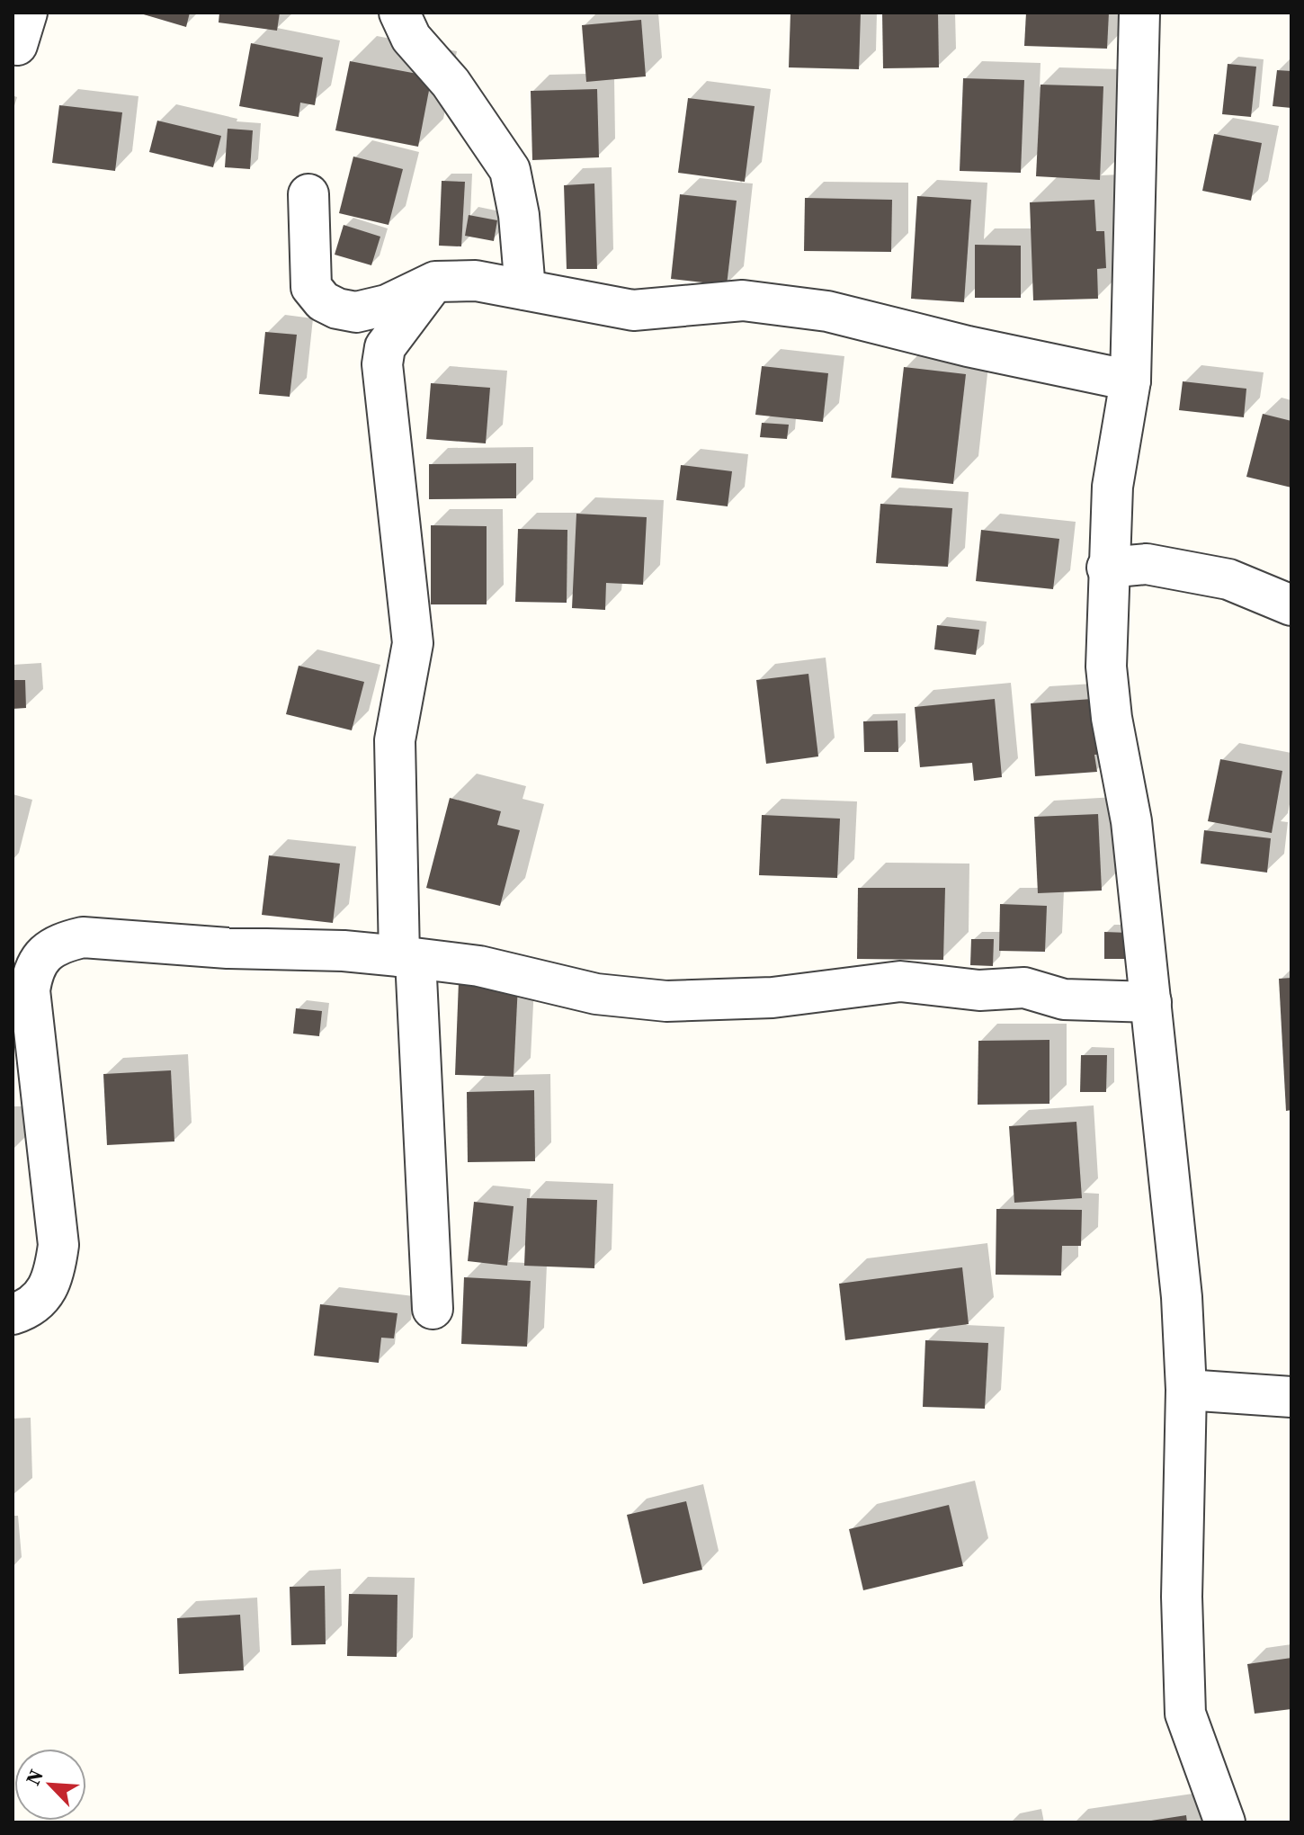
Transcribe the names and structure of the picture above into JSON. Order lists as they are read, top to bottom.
{
  "north": "top left"
}
